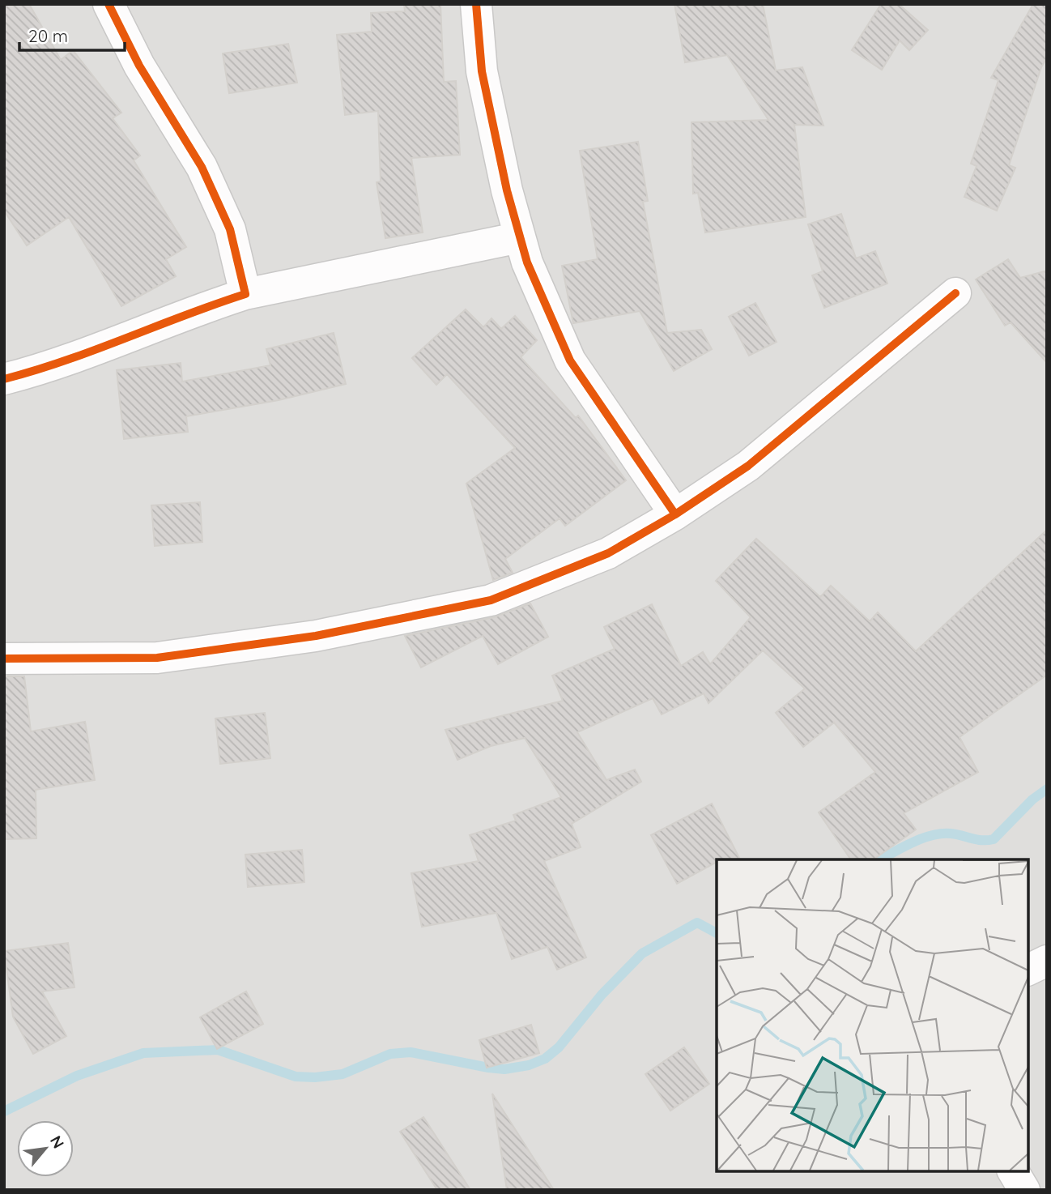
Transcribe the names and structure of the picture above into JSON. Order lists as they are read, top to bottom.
{
  "scale_bar": "20 m",
  "north": "top right"
}
